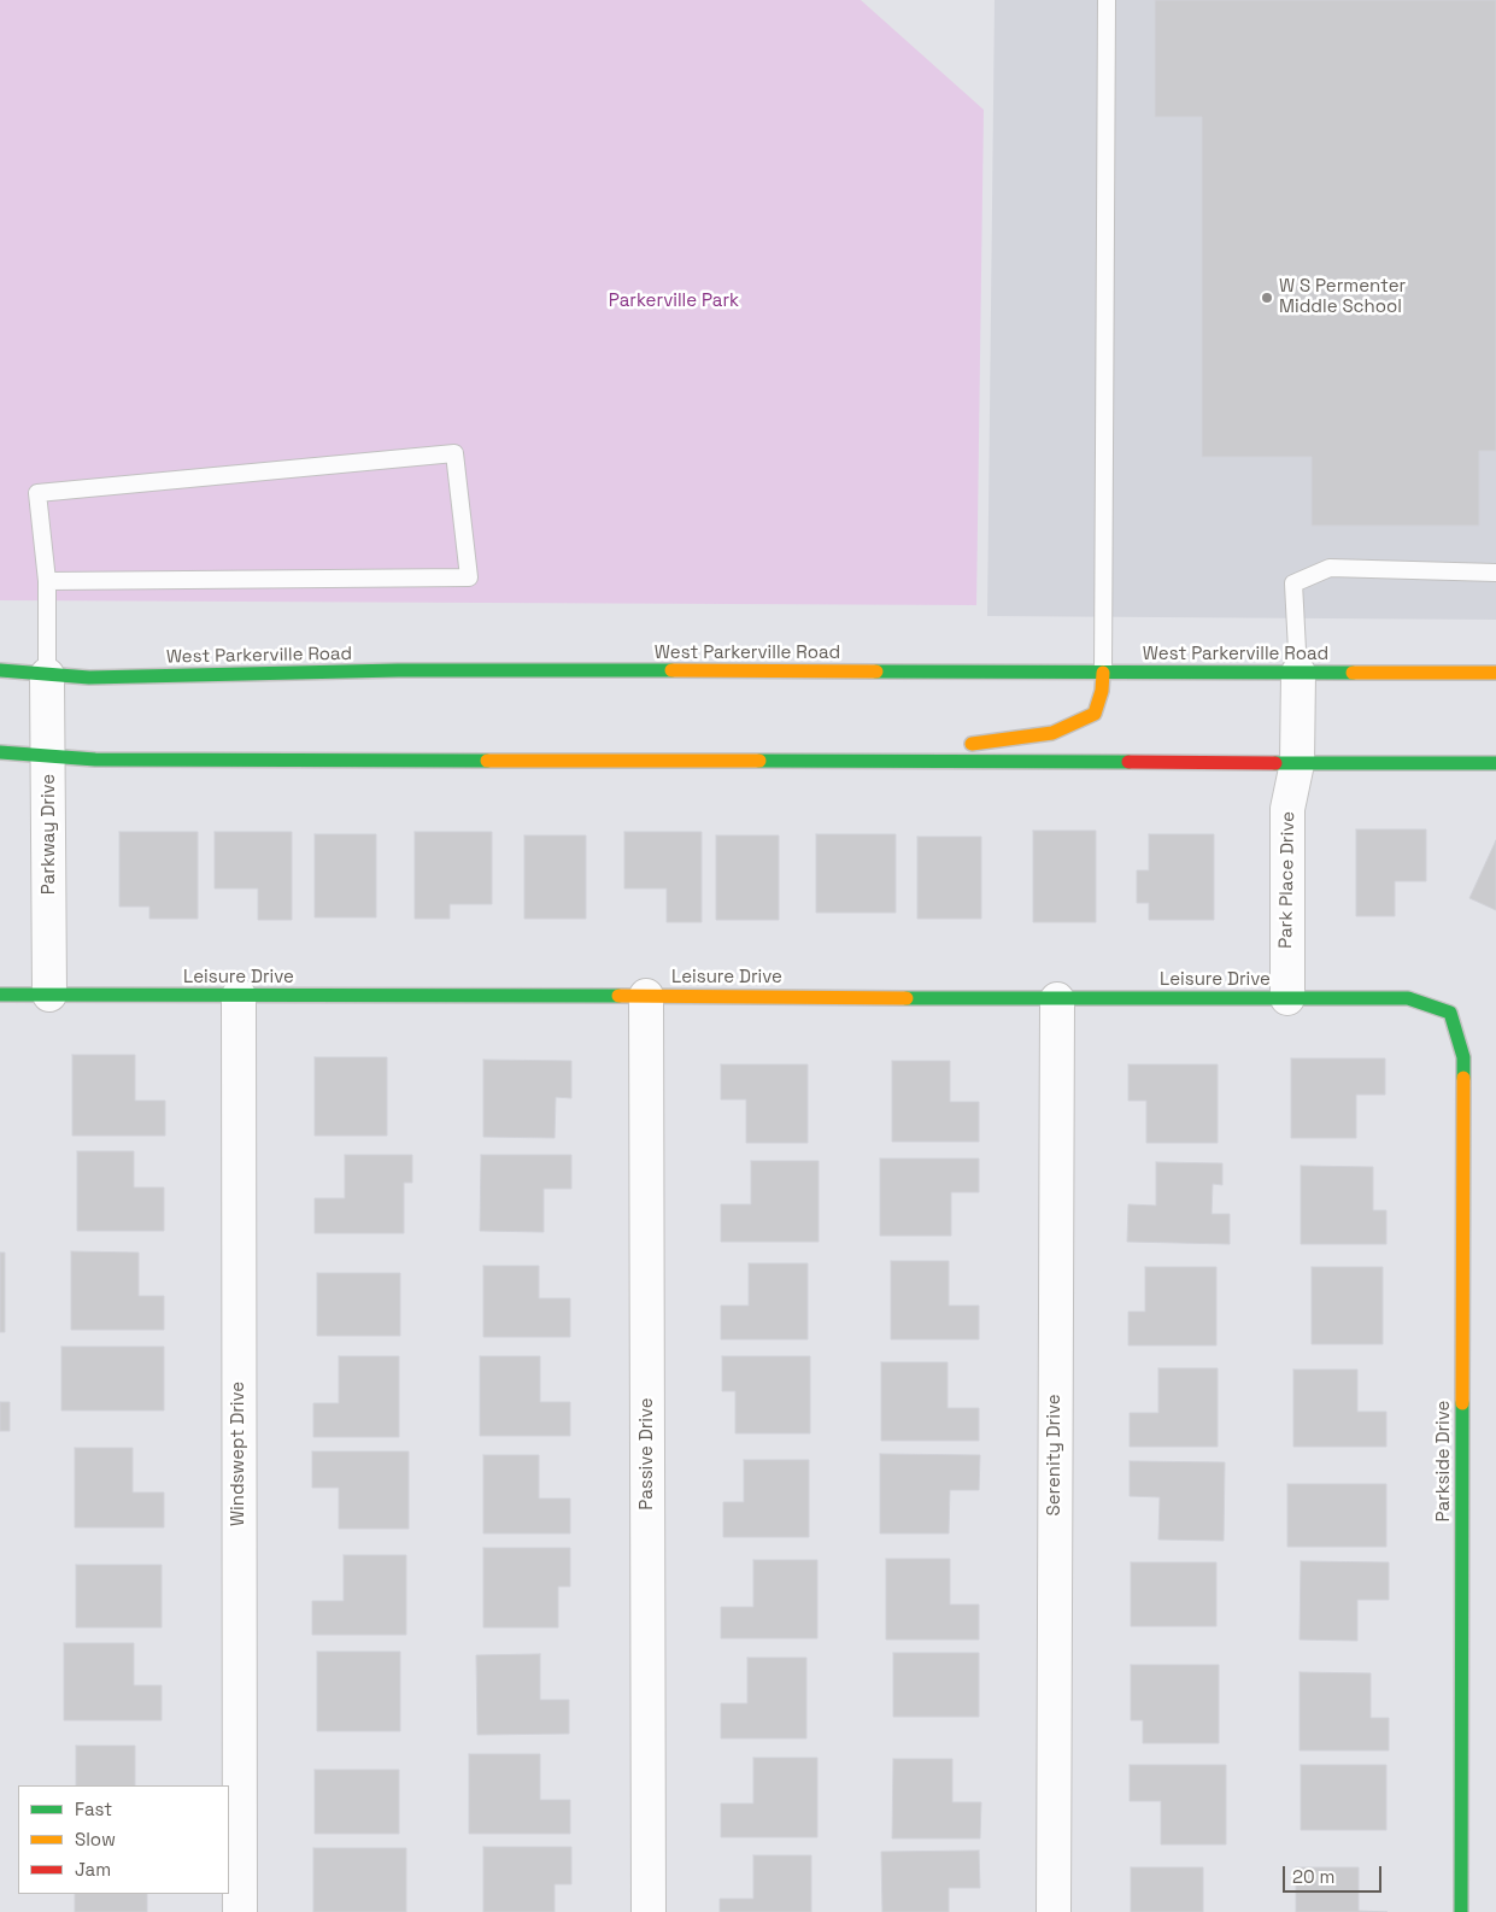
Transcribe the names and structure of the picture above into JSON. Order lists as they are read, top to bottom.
{
  "streets": {
    "main road": ["West Parkerville Road", "Leisure Drive", "Parkside Drive"],
    "street": [
      "Parkway Drive",
      "Park Place Drive",
      "Windswept Drive",
      "Passive Drive",
      "Serenity Drive"
    ]
  },
  "crossings": [
    ["West Parkerville Road", "Parkway Drive"],
    ["West Parkerville Road", "Park Place Drive"],
    ["Parkway Drive", "Leisure Drive"],
    ["Park Place Drive", "Leisure Drive"],
    ["Leisure Drive", "Windswept Drive"],
    ["Leisure Drive", "Passive Drive"],
    ["Leisure Drive", "Serenity Drive"],
    ["Leisure Drive", "Parkside Drive"]
  ],
  "parks": ["Parkerville Park"],
  "places": ["W S Permenter Middle School"],
  "legend": ["Fast", "Slow", "Jam"],
  "scale_bar": "20 m"
}
